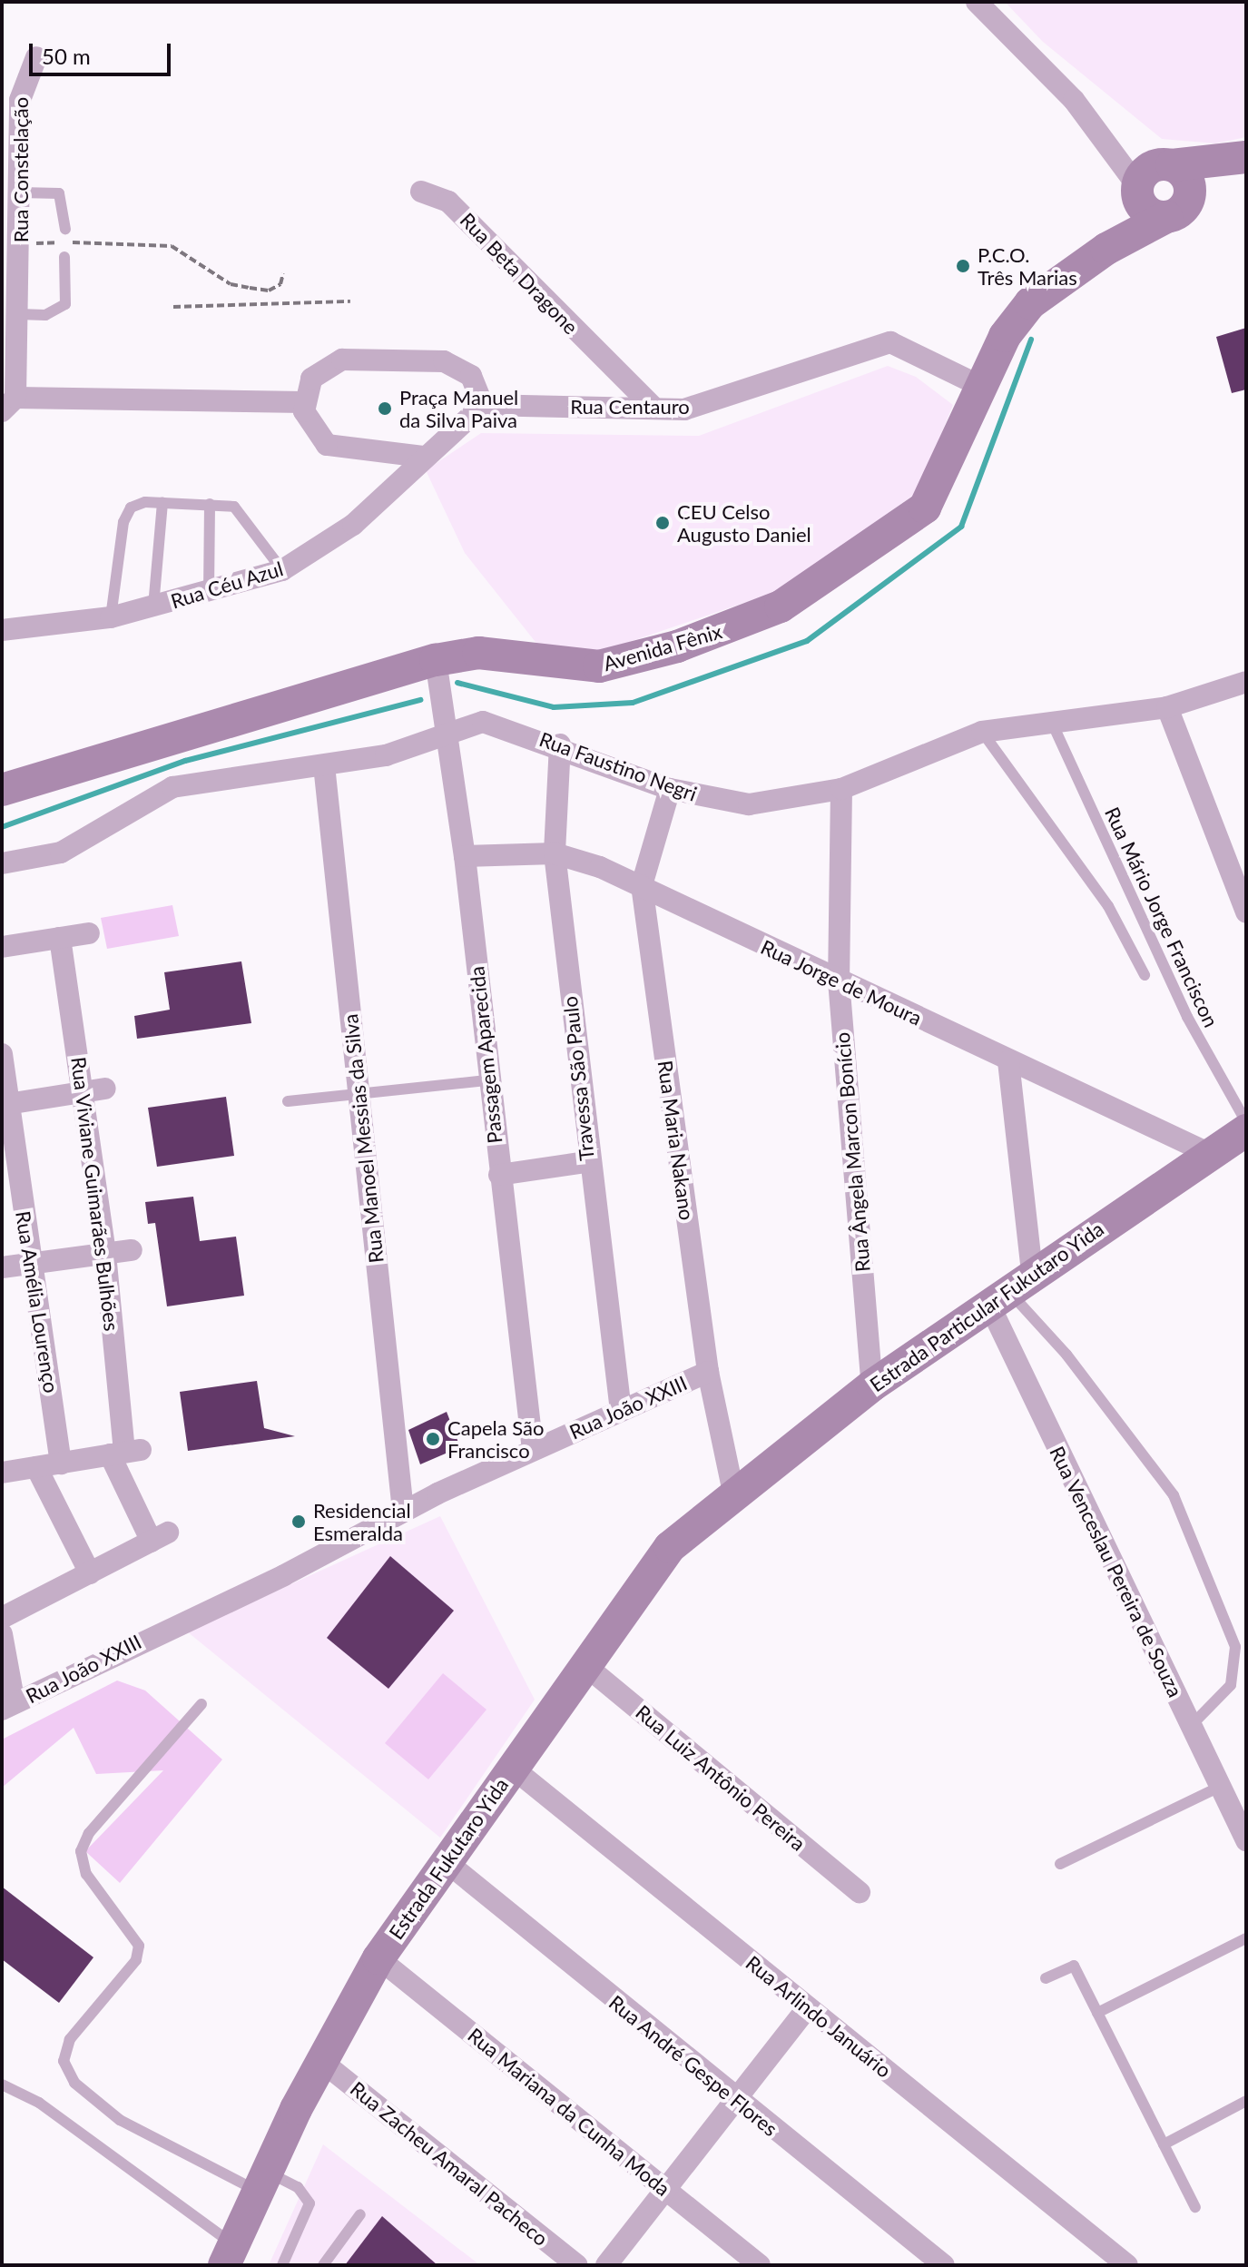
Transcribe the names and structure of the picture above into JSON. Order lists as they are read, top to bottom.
{
  "streets": {
    "street": [
      "Rua Constelação",
      "Rua Beta Dragone",
      "Rua Centauro",
      "Rua Céu Azul",
      "Avenida Fênix",
      "Rua Faustino Negri",
      "Rua Jorge de Moura",
      "Passagem Aparecida",
      "Travessa São Paulo",
      "Rua Manoel Messias da Silva",
      "Rua Maria Nakano",
      "Rua Ângela Marcon Bonício",
      "Rua Viviane Guimarães Bulhões",
      "Rua Amélia Lourenço",
      "Estrada Particular Fukutaro Yida",
      "Rua João XXIII",
      "Rua Venceslau Pereira de Souza",
      "Rua Luiz Antônio Pereira",
      "Estrada Fukutaro Yida",
      "Rua Arlindo Januário",
      "Rua André Gespe Flores",
      "Rua Mariana da Cunha Moda",
      "Rua Zacheu Amaral Pacheco"
    ],
    "lane": ["Rua Mário Jorge Franciscon"]
  },
  "crossings": [
    ["Rua Beta Dragone", "Rua Centauro"],
    ["Rua Centauro", "Rua Céu Azul"],
    ["Rua Centauro", "Avenida Fênix"],
    ["Avenida Fênix", "Passagem Aparecida"],
    ["Rua Faustino Negri", "Rua Mário Jorge Franciscon"],
    ["Rua Faustino Negri", "Passagem Aparecida"],
    ["Rua Faustino Negri", "Travessa São Paulo"],
    ["Rua Faustino Negri", "Rua Manoel Messias da Silva"],
    ["Rua Faustino Negri", "Rua Maria Nakano"],
    ["Rua Faustino Negri", "Rua Ângela Marcon Bonício"],
    ["Rua Mário Jorge Franciscon", "Estrada Particular Fukutaro Yida"],
    ["Rua Jorge de Moura", "Passagem Aparecida"],
    ["Rua Jorge de Moura", "Travessa São Paulo"],
    ["Rua Jorge de Moura", "Rua Maria Nakano"],
    ["Rua Jorge de Moura", "Rua Ângela Marcon Bonício"],
    ["Rua Jorge de Moura", "Estrada Particular Fukutaro Yida"],
    ["Rua Jorge de Moura", "Rua Venceslau Pereira de Souza"],
    ["Passagem Aparecida", "Rua João XXIII"],
    ["Travessa São Paulo", "Rua João XXIII"],
    ["Rua Manoel Messias da Silva", "Rua João XXIII"],
    ["Rua Maria Nakano", "Estrada Particular Fukutaro Yida"],
    ["Rua Maria Nakano", "Rua João XXIII"],
    ["Rua Maria Nakano", "Estrada Fukutaro Yida"],
    ["Rua Ângela Marcon Bonício", "Estrada Particular Fukutaro Yida"],
    ["Estrada Particular Fukutaro Yida", "Rua Venceslau Pereira de Souza"],
    ["Estrada Particular Fukutaro Yida", "Estrada Fukutaro Yida"],
    ["Rua Luiz Antônio Pereira", "Estrada Fukutaro Yida"],
    ["Estrada Fukutaro Yida", "Rua Arlindo Januário"],
    ["Estrada Fukutaro Yida", "Rua André Gespe Flores"],
    ["Estrada Fukutaro Yida", "Rua Mariana da Cunha Moda"],
    ["Estrada Fukutaro Yida", "Rua Zacheu Amaral Pacheco"]
  ],
  "places": [
    "P.C.O. Três Marias",
    "Praça Manuel da Silva Paiva",
    "CEU Celso Augusto Daniel",
    "Capela São Francisco",
    "Residencial Esmeralda"
  ],
  "scale_bar": "50 m"
}
